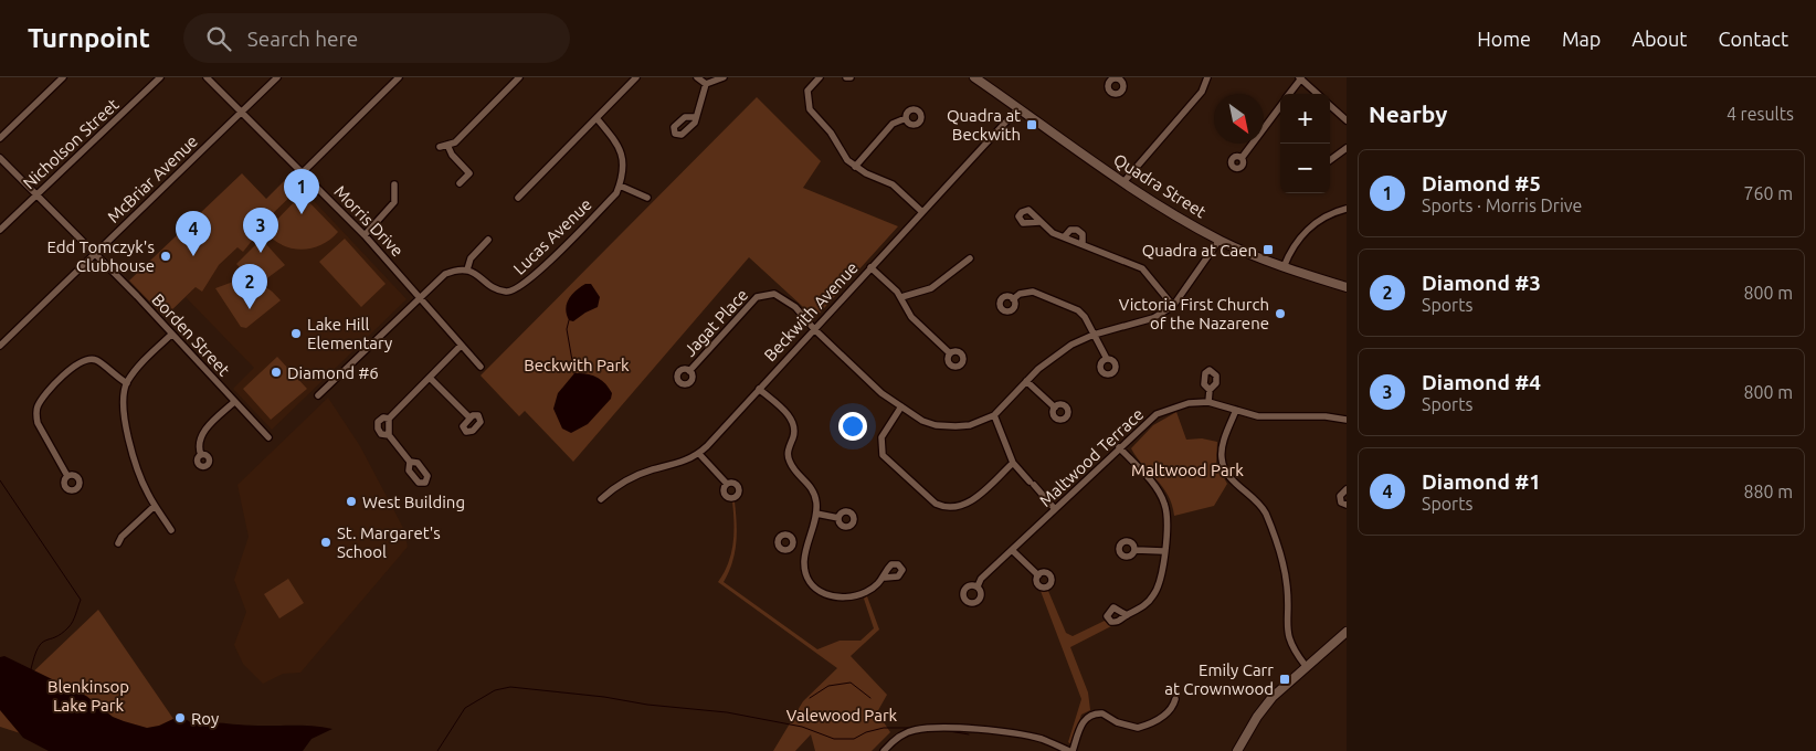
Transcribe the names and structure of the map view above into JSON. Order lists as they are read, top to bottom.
{
  "streets": {
    "main road": ["Quadra Street"],
    "street": [
      "Nicholson Street",
      "McBriar Avenue",
      "Morris Drive",
      "Lucas Avenue",
      "Beckwith Avenue",
      "Jagat Place",
      "Borden Street",
      "Maltwood Terrace"
    ]
  },
  "crossings": [
    ["Nicholson Street", "Borden Street"],
    ["McBriar Avenue", "Morris Drive"],
    ["McBriar Avenue", "Borden Street"],
    ["Quadra Street", "Beckwith Avenue"],
    ["Beckwith Avenue", "Jagat Place"]
  ],
  "parks": [
    "Beckwith Park",
    "Maltwood Park",
    "Blenkinsop Lake Park",
    "Valewood Park"
  ],
  "places": {
    "transit": ["Quadra at Beckwith", "Quadra at Caen", "Emily Carr at Crownwood"],
    "other": [
      "Edd Tomczyk's Clubhouse",
      "Victoria First Church of the Nazarene",
      "Lake Hill Elementary",
      "Diamond #6",
      "West Building",
      "St. Margaret's School",
      "Roy"
    ]
  },
  "north": "bottom right",
  "page": {
    "header": "Turnpoint",
    "search": "Search here",
    "nav": [
      "Home",
      "Map",
      "About",
      "Contact"
    ],
    "heading": ["Nearby", "4 results"],
    "map_buttons": ["+", "−"],
    "list": [
      {
        "mark": "1",
        "name": "Diamond #5",
        "note": "Sports · Morris Drive",
        "value": "760 m"
      },
      {
        "mark": "2",
        "name": "Diamond #3",
        "note": "Sports",
        "value": "800 m"
      },
      {
        "mark": "3",
        "name": "Diamond #4",
        "note": "Sports",
        "value": "800 m"
      },
      {
        "mark": "4",
        "name": "Diamond #1",
        "note": "Sports",
        "value": "880 m"
      }
    ],
    "pins": [
      "1",
      "3",
      "4",
      "2"
    ]
  }
}
